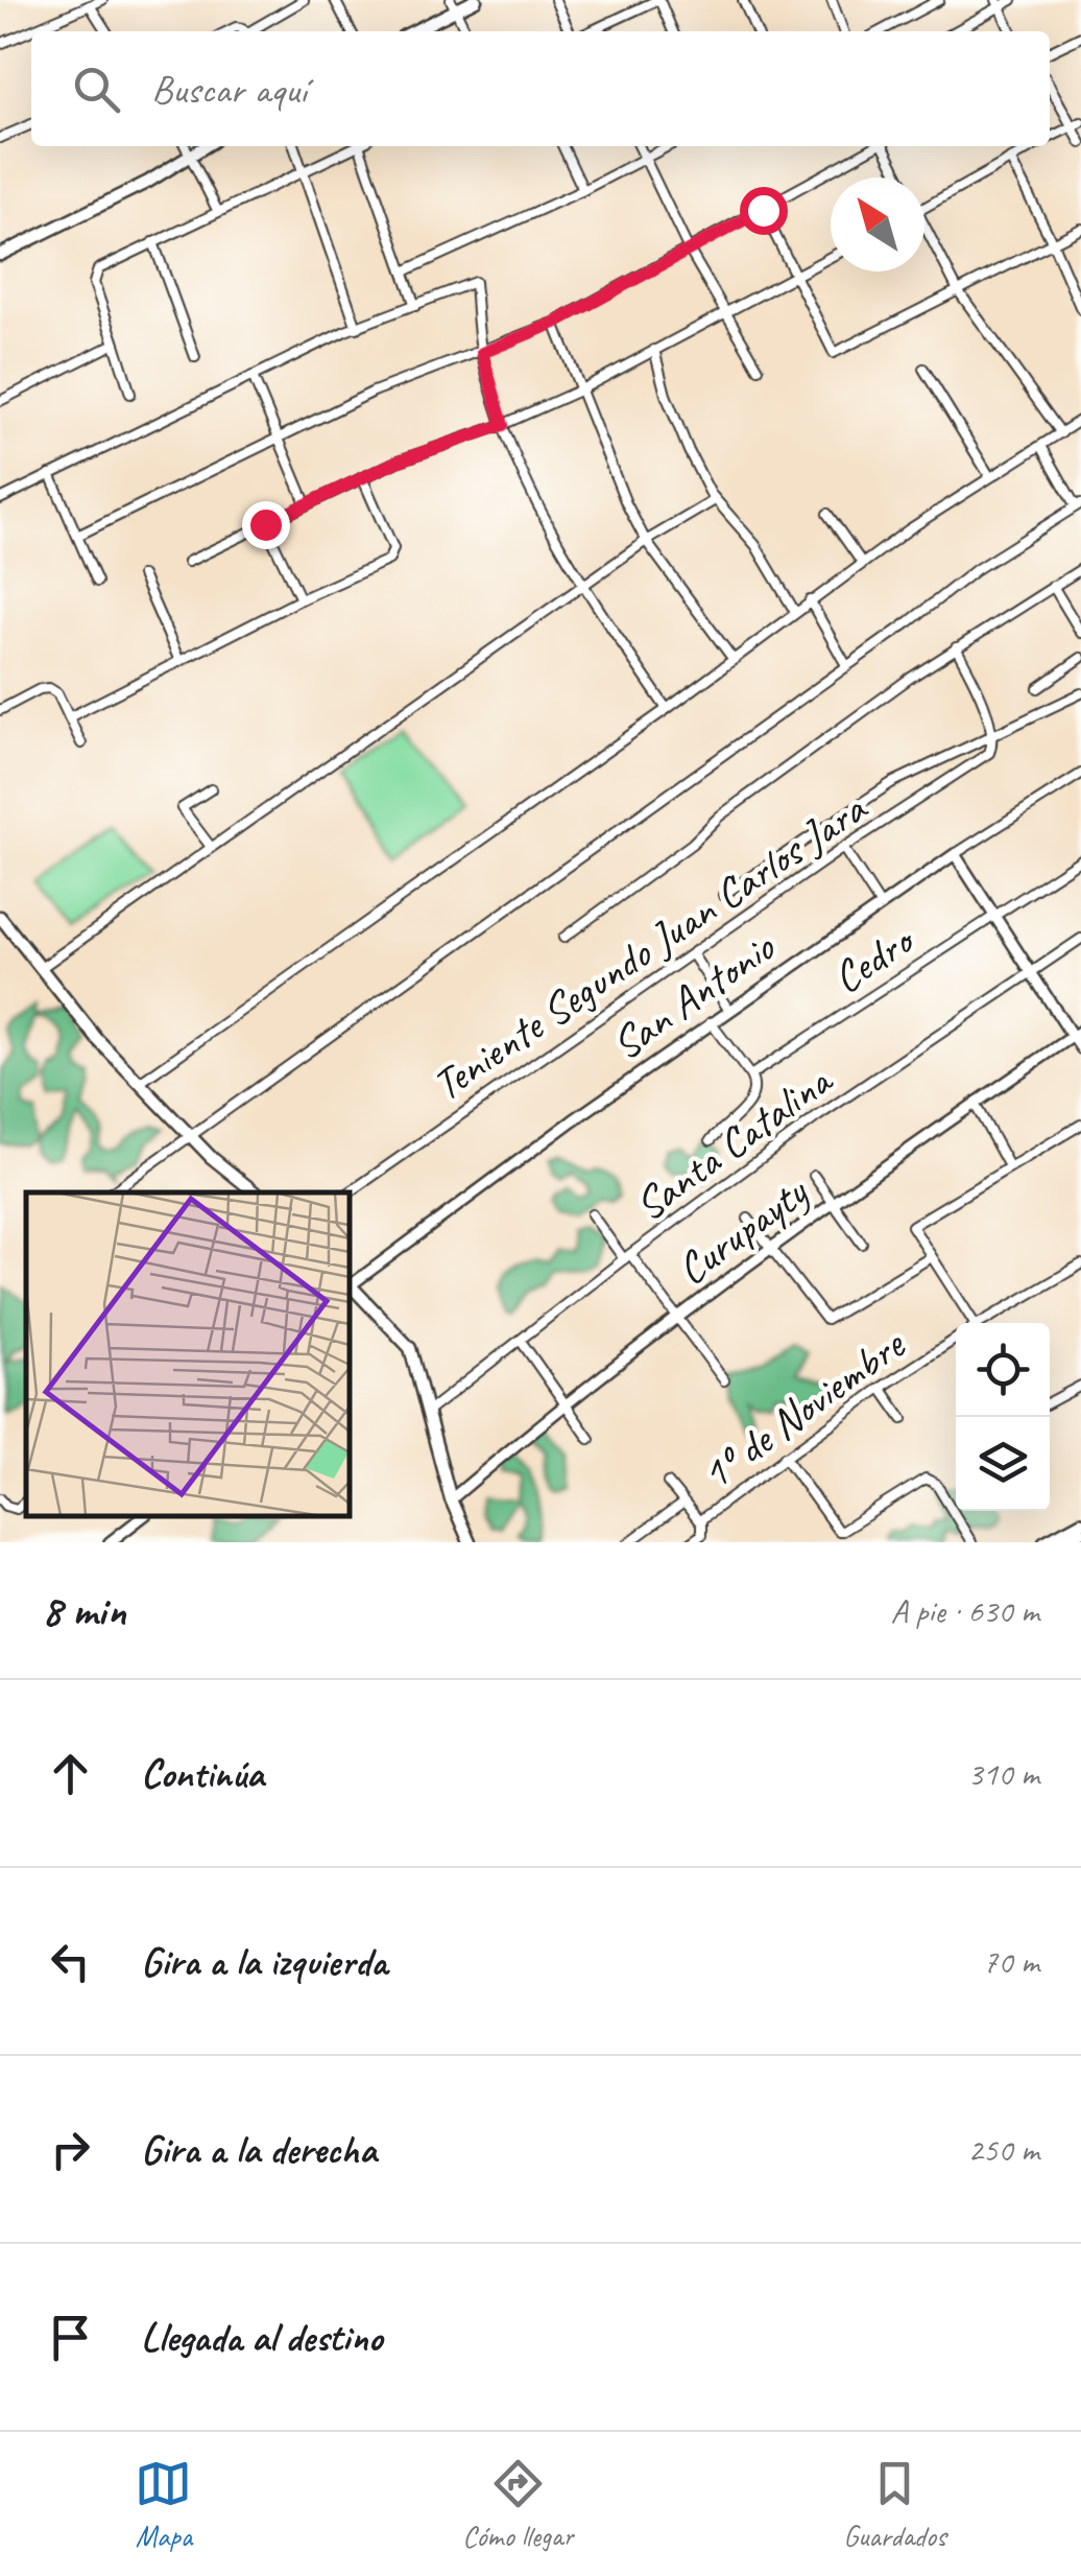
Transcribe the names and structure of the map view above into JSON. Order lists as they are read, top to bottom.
{
  "streets": {
    "street": [
      "Teniente Segundo Juan Carlos Jara",
      "Cedro",
      "San Antonio",
      "Santa Catalina",
      "Curupayty",
      "1º de Noviembre"
    ]
  },
  "north": "top left",
  "page": {
    "search": "Buscar aquí",
    "heading": ["8 min", "A pie · 630 m"],
    "list": [
      ["Continúa", "310 m"],
      ["Gira a la izquierda", "70 m"],
      ["Gira a la derecha", "250 m"],
      "Llegada al destino"
    ],
    "nav": ["Mapa", "Cómo llegar", "Guardados"]
  }
}
